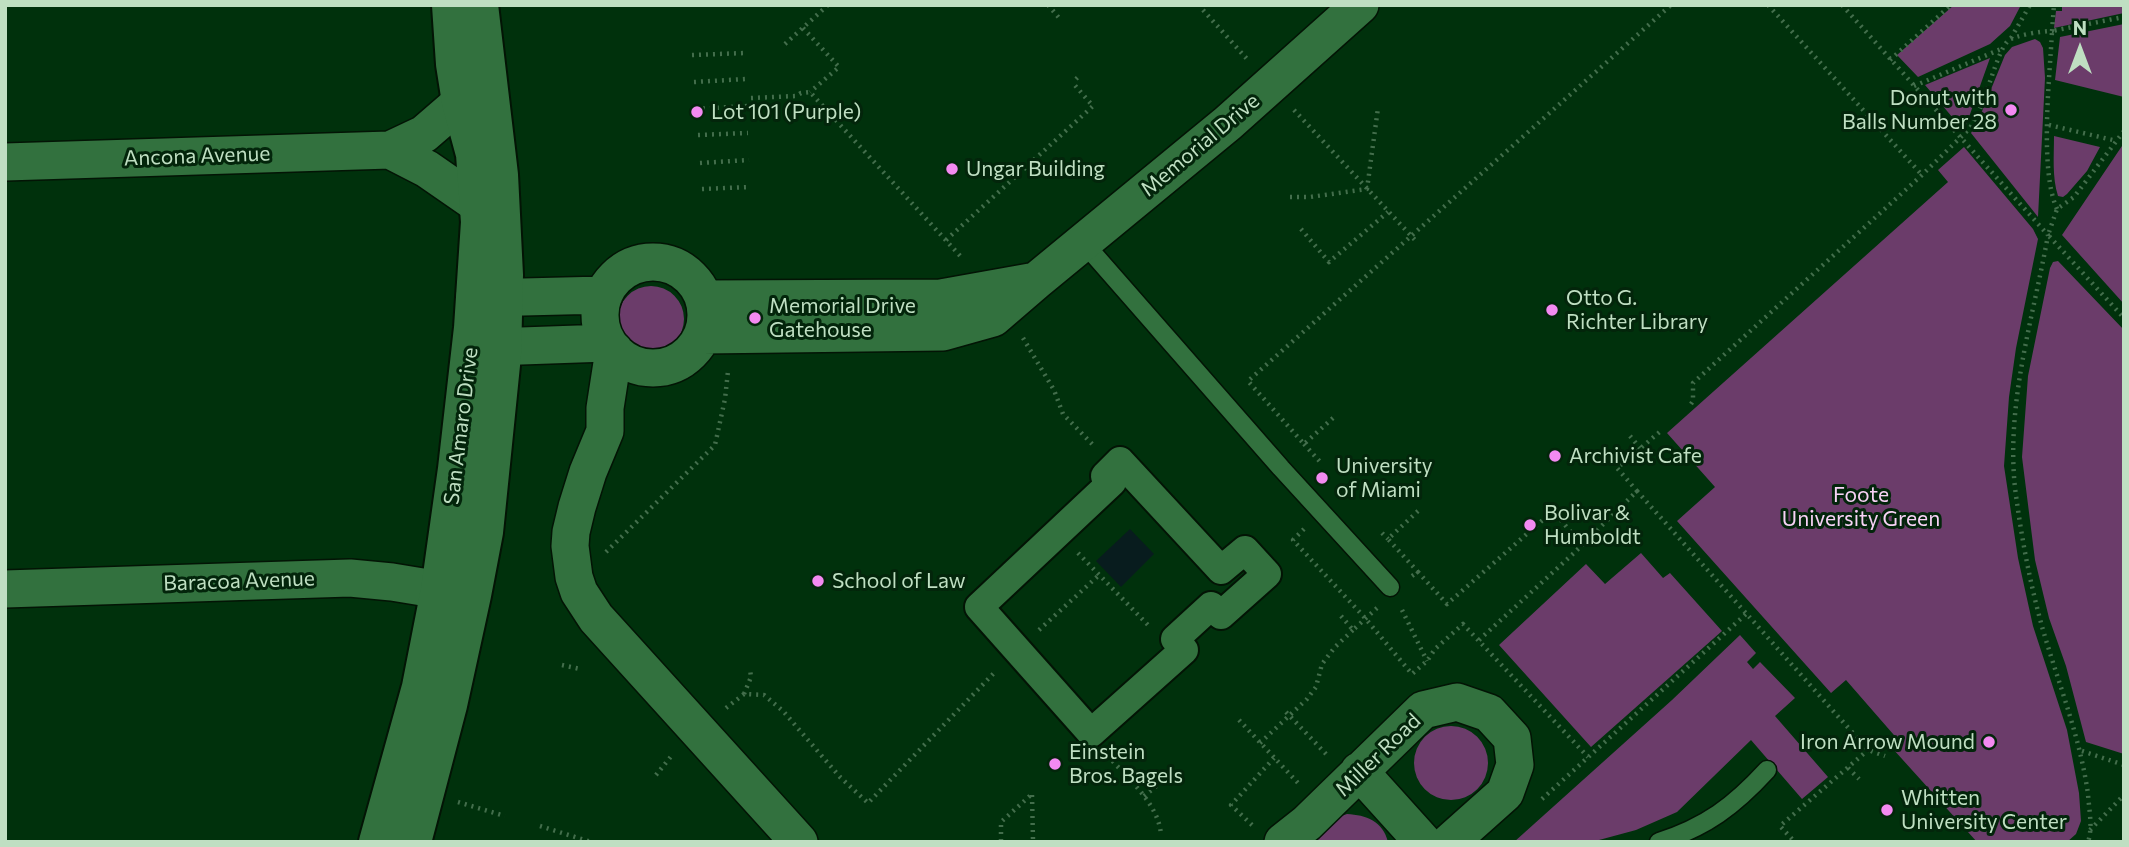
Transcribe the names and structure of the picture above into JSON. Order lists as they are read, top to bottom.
{
  "streets": {
    "street": [
      "Memorial Drive",
      "Ancona Avenue",
      "San Amaro Drive",
      "Baracoa Avenue",
      "Miller Road"
    ]
  },
  "crossings": [
    ["Ancona Avenue", "San Amaro Drive"],
    ["San Amaro Drive", "Baracoa Avenue"]
  ],
  "parks": ["Foote University Green"],
  "places": [
    "Donut with Balls Number 28",
    "Lot 101 (Purple)",
    "Ungar Building",
    "Otto G. Richter Library",
    "Memorial Drive Gatehouse",
    "Archivist Cafe",
    "University of Miami",
    "Bolivar & Humboldt",
    "School of Law",
    "Iron Arrow Mound",
    "Einstein Bros. Bagels",
    "Whitten University Center"
  ],
  "north": "top"
}
